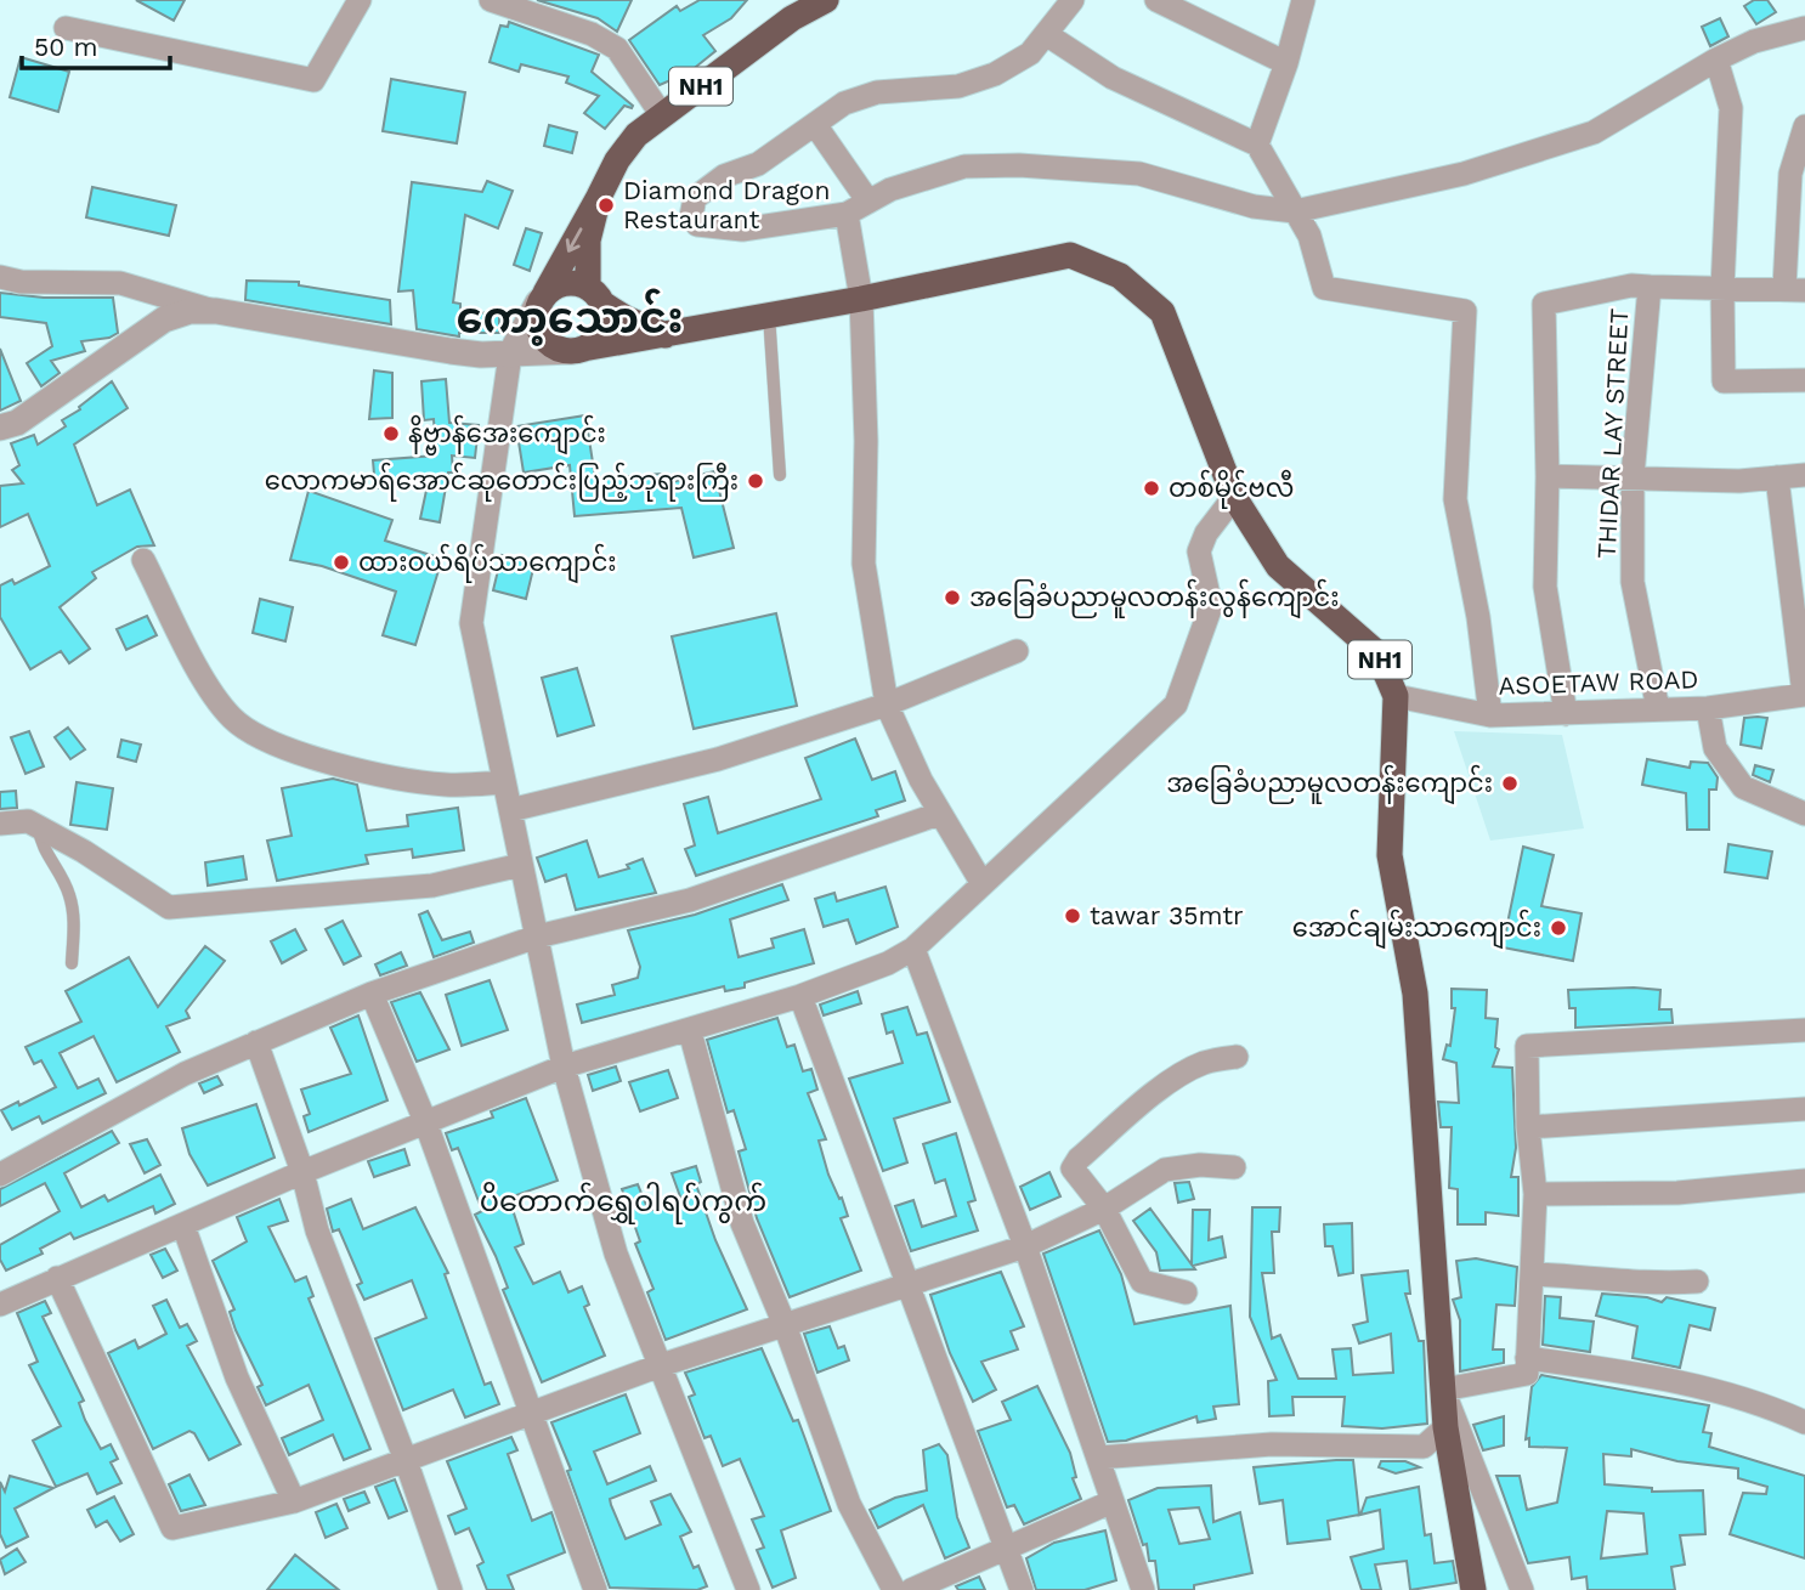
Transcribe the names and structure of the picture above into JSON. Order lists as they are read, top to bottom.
{
  "streets": {
    "highway": ["NH1"],
    "street": ["THIDAR LAY STREET", "ASOETAW ROAD"]
  },
  "crossings": [
    ["NH1", "ASOETAW ROAD"],
    ["THIDAR LAY STREET", "ASOETAW ROAD"]
  ],
  "districts": ["ကော့သောင်း", "ပိတောက်ရွှေဝါရပ်ကွက်"],
  "places": [
    "Diamond Dragon Restaurant",
    "နိဗ္ဗာန်အေးကျောင်း",
    "လောကမာရ်အောင်ဆုတောင်းပြည့်ဘုရားကြီး",
    "တစ်မိုင်ဗလီ",
    "ထားဝယ်ရိပ်သာကျောင်း",
    "အခြေခံပညာမူလတန်းလွန်ကျောင်း",
    "အခြေခံပညာမူလတန်းကျောင်း",
    "tawar 35mtr",
    "အောင်ချမ်းသာကျောင်း"
  ],
  "scale_bar": "50 m"
}
